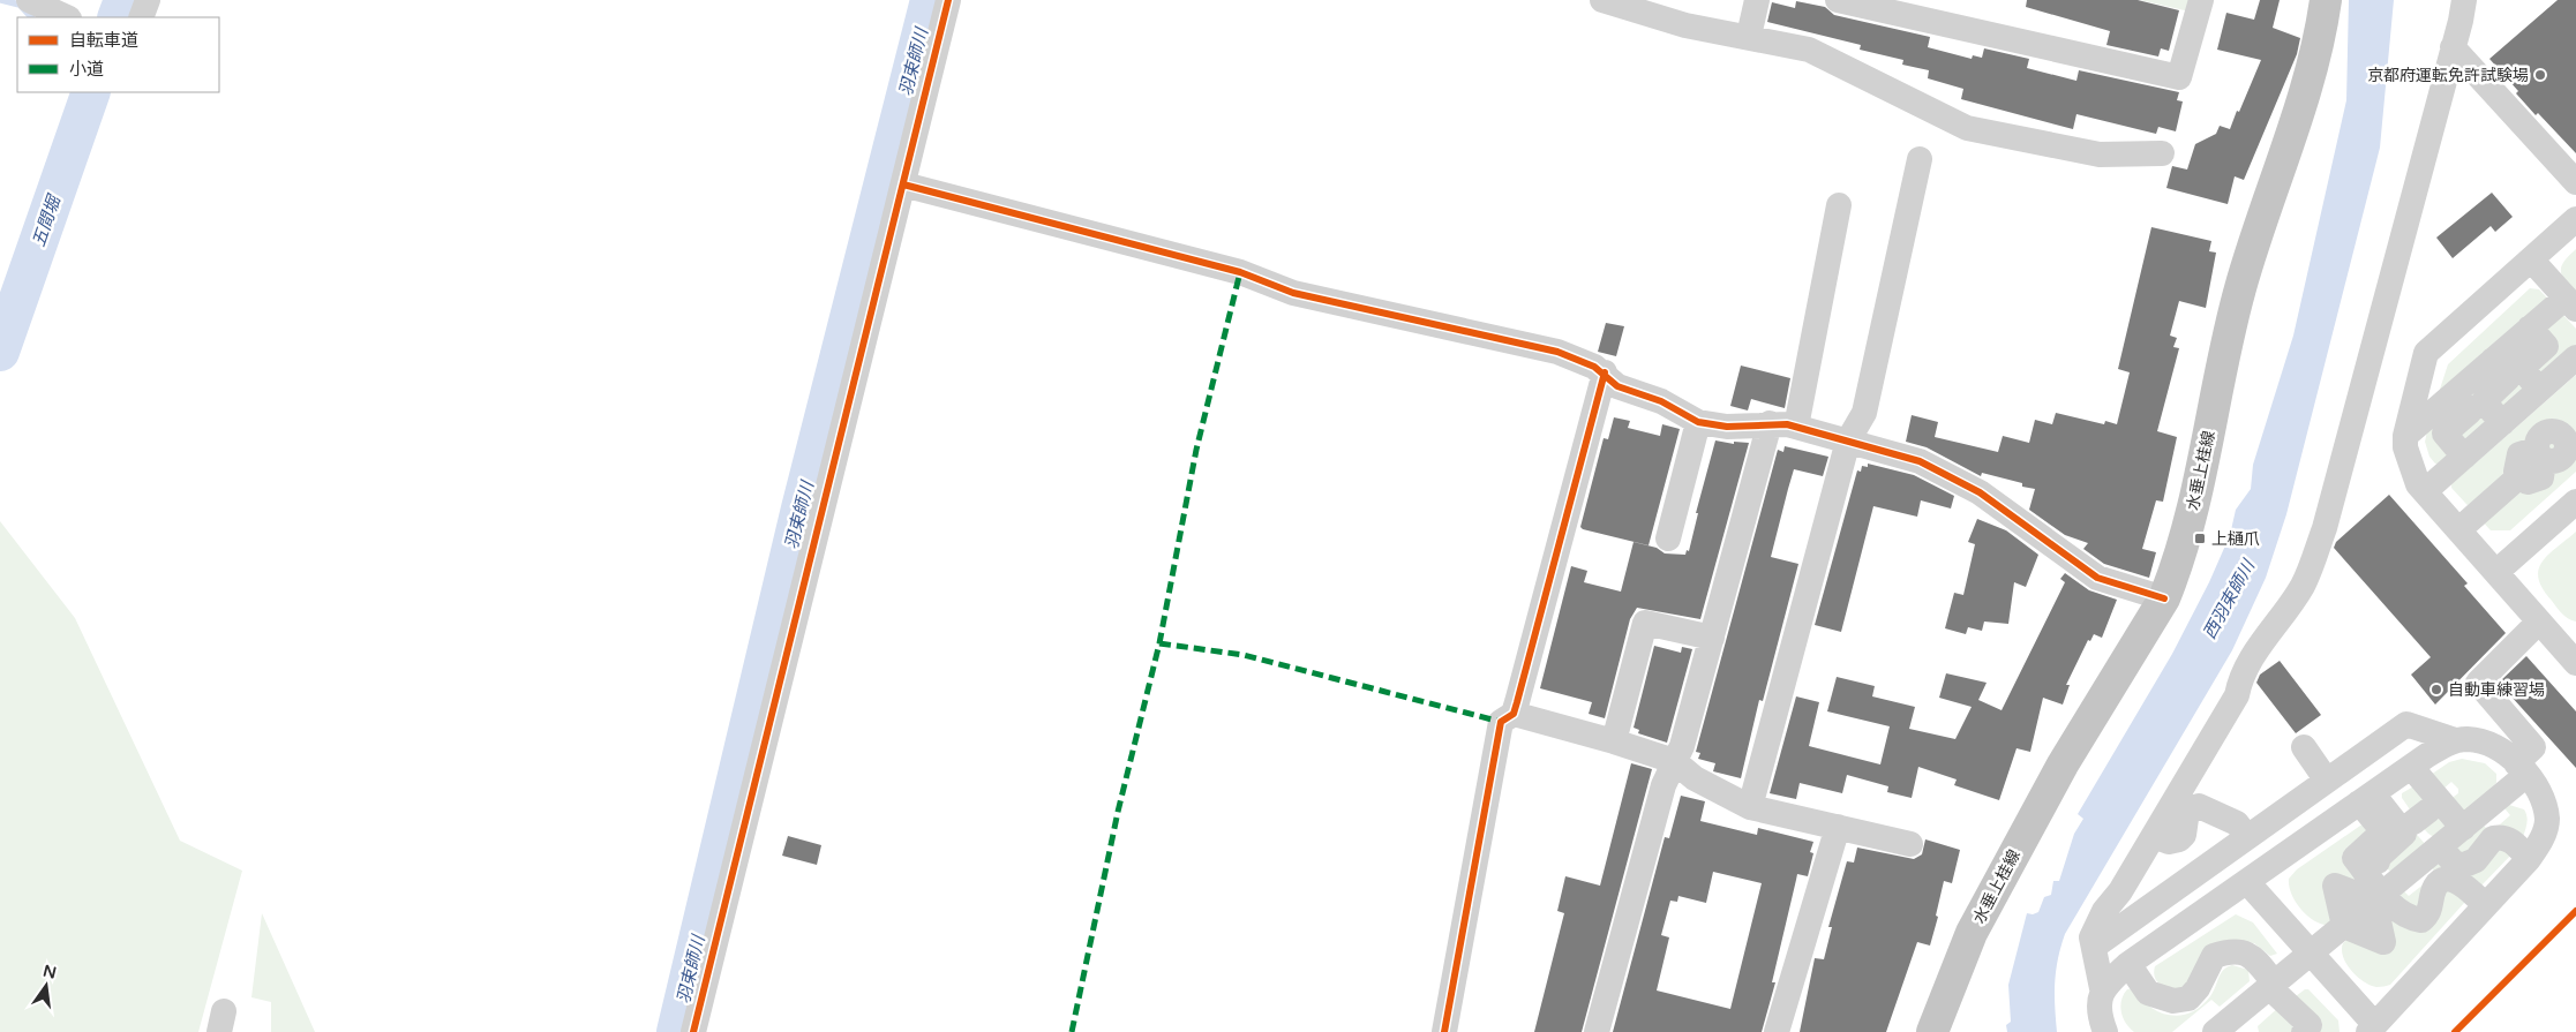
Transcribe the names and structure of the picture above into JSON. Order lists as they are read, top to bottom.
{
  "streets": {
    "main road": ["水垂上桂線"]
  },
  "water": ["羽束師川", "五間堀", "西羽束師川"],
  "places": {
    "other": ["京都府運転免許試験場", "自動車練習場"],
    "transit": ["上樋爪"]
  },
  "legend": ["自転車道", "小道"],
  "north": "top"
}
